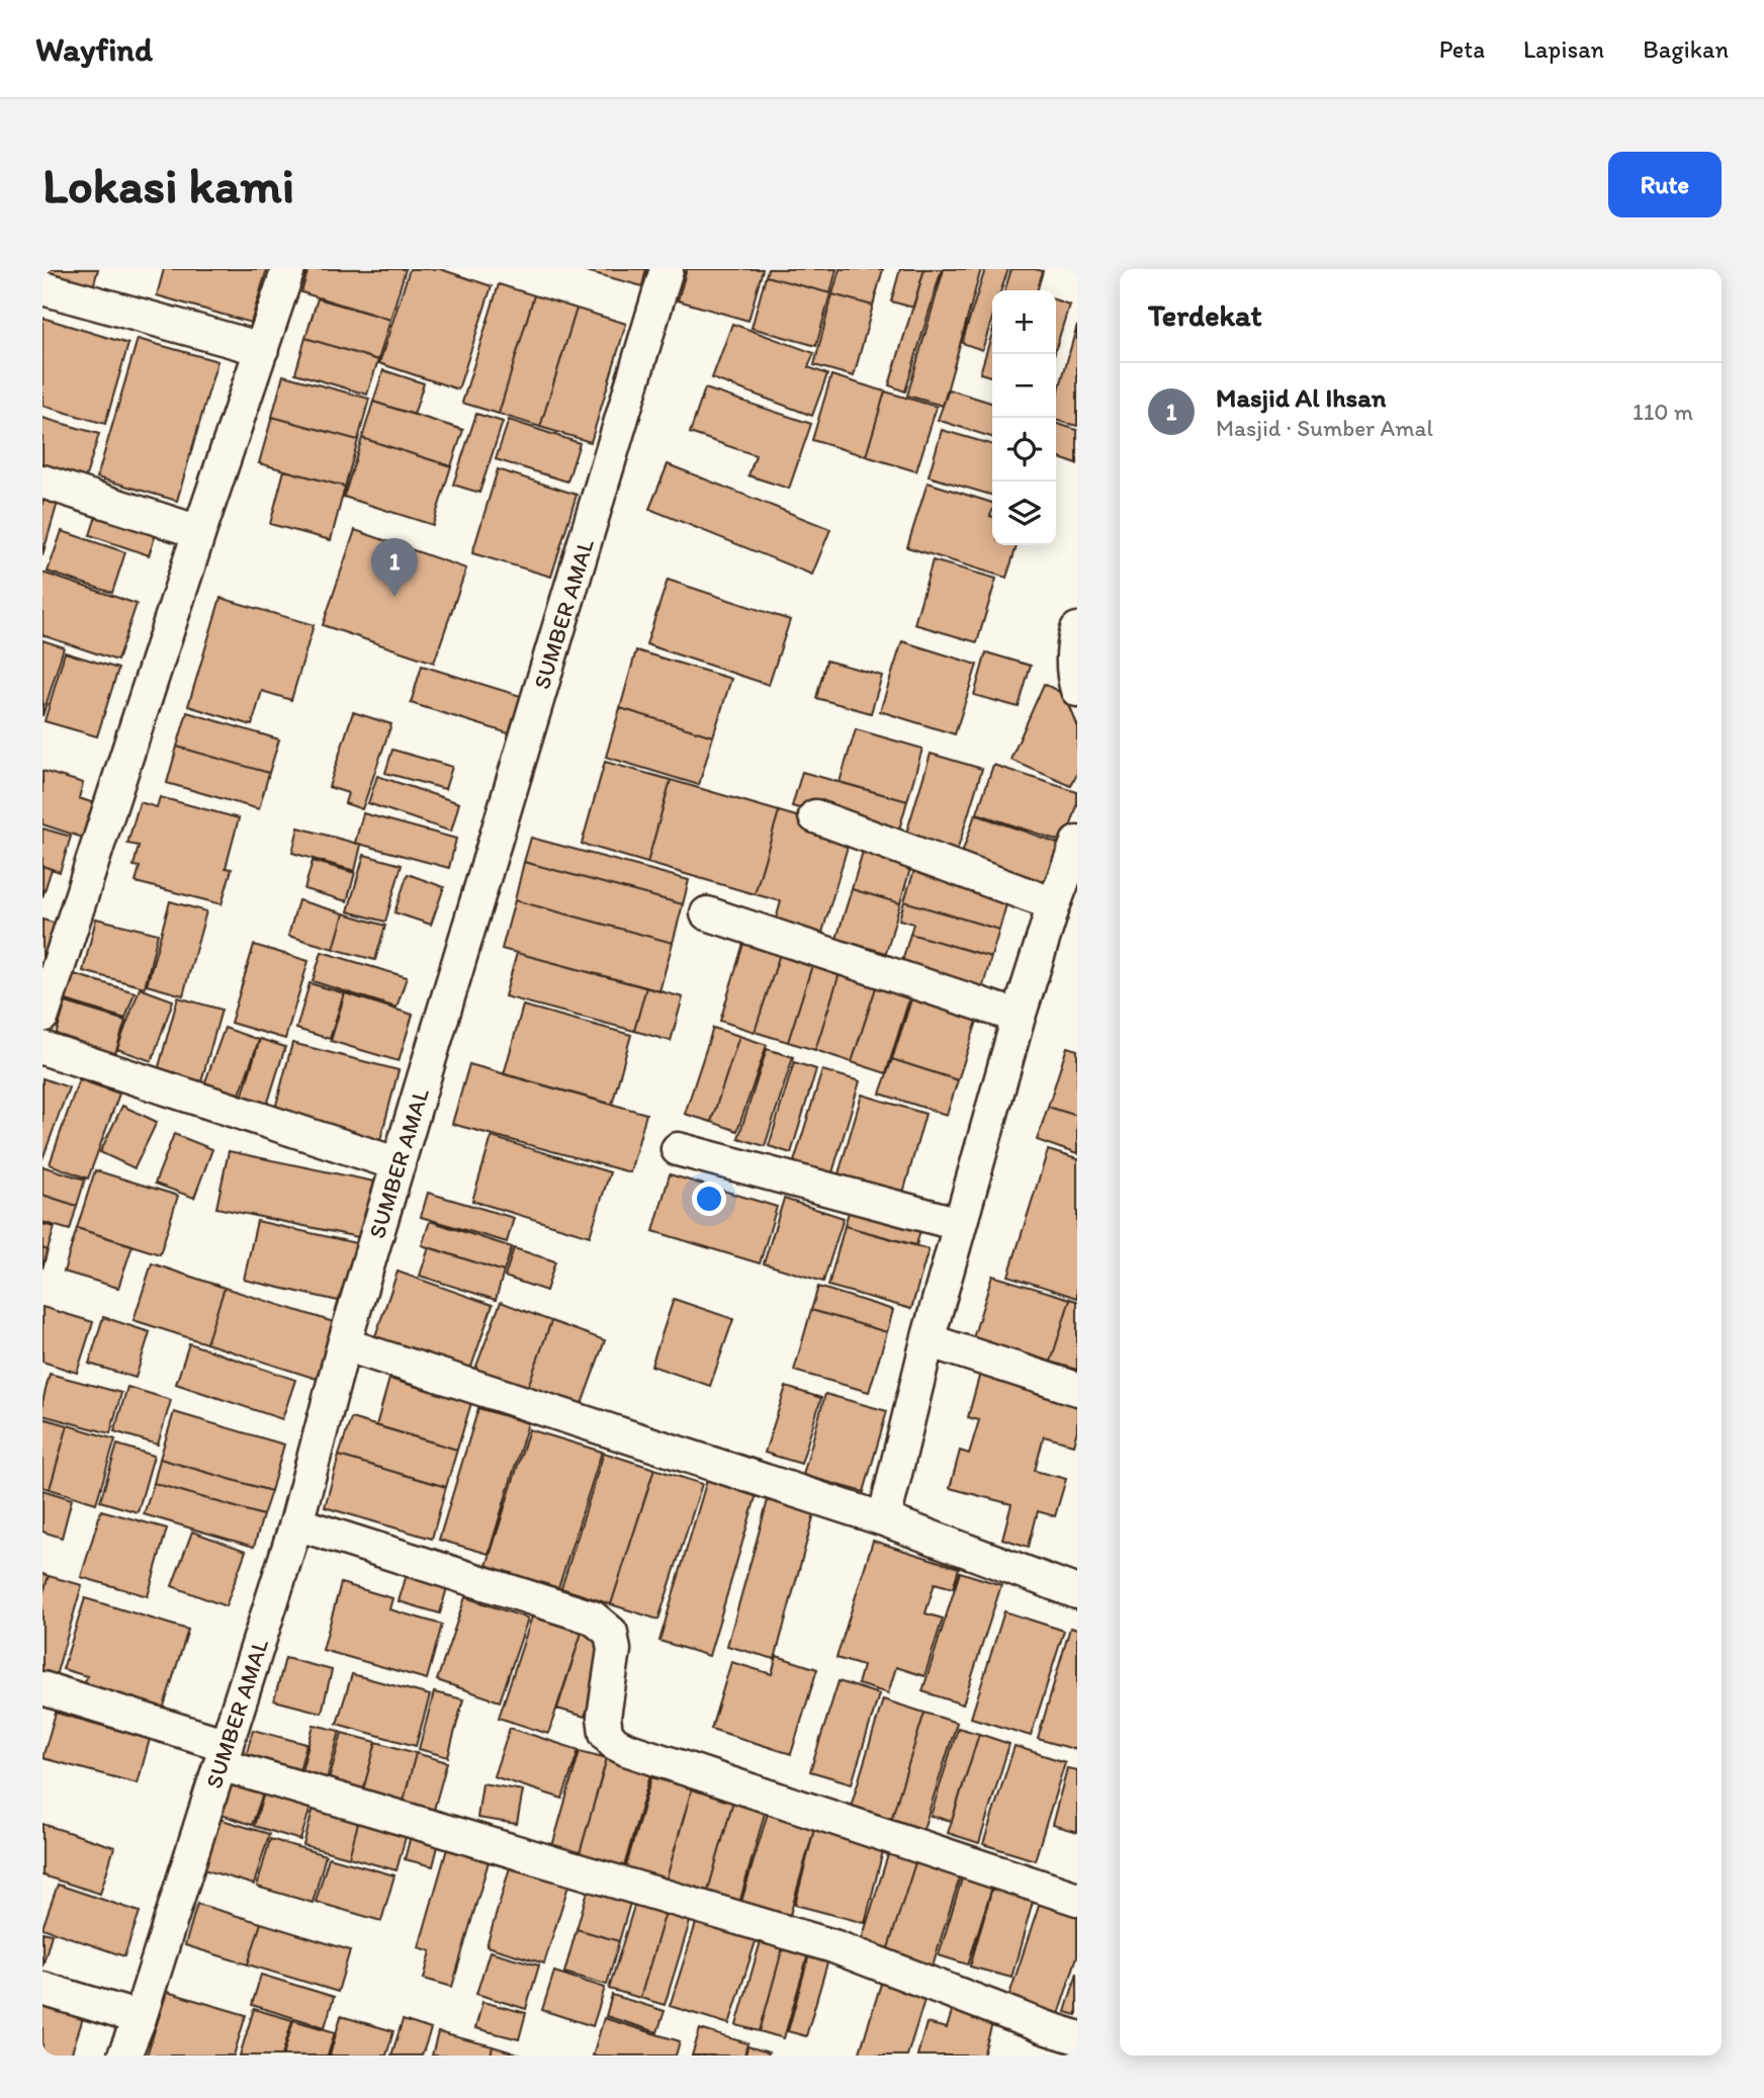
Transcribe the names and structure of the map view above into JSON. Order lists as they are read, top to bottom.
{
  "streets": {
    "street": ["SUMBER AMAL"]
  },
  "page": {
    "header": "Wayfind",
    "nav": ["Peta", "Lapisan", "Bagikan"],
    "buttons": "Rute",
    "title": "Lokasi kami",
    "heading": "Terdekat",
    "map_buttons": ["+", "−"],
    "list": [
      {
        "mark": "1",
        "name": "Masjid Al Ihsan",
        "note": "Masjid · Sumber Amal",
        "value": "110 m"
      }
    ],
    "pins": "1"
  }
}
